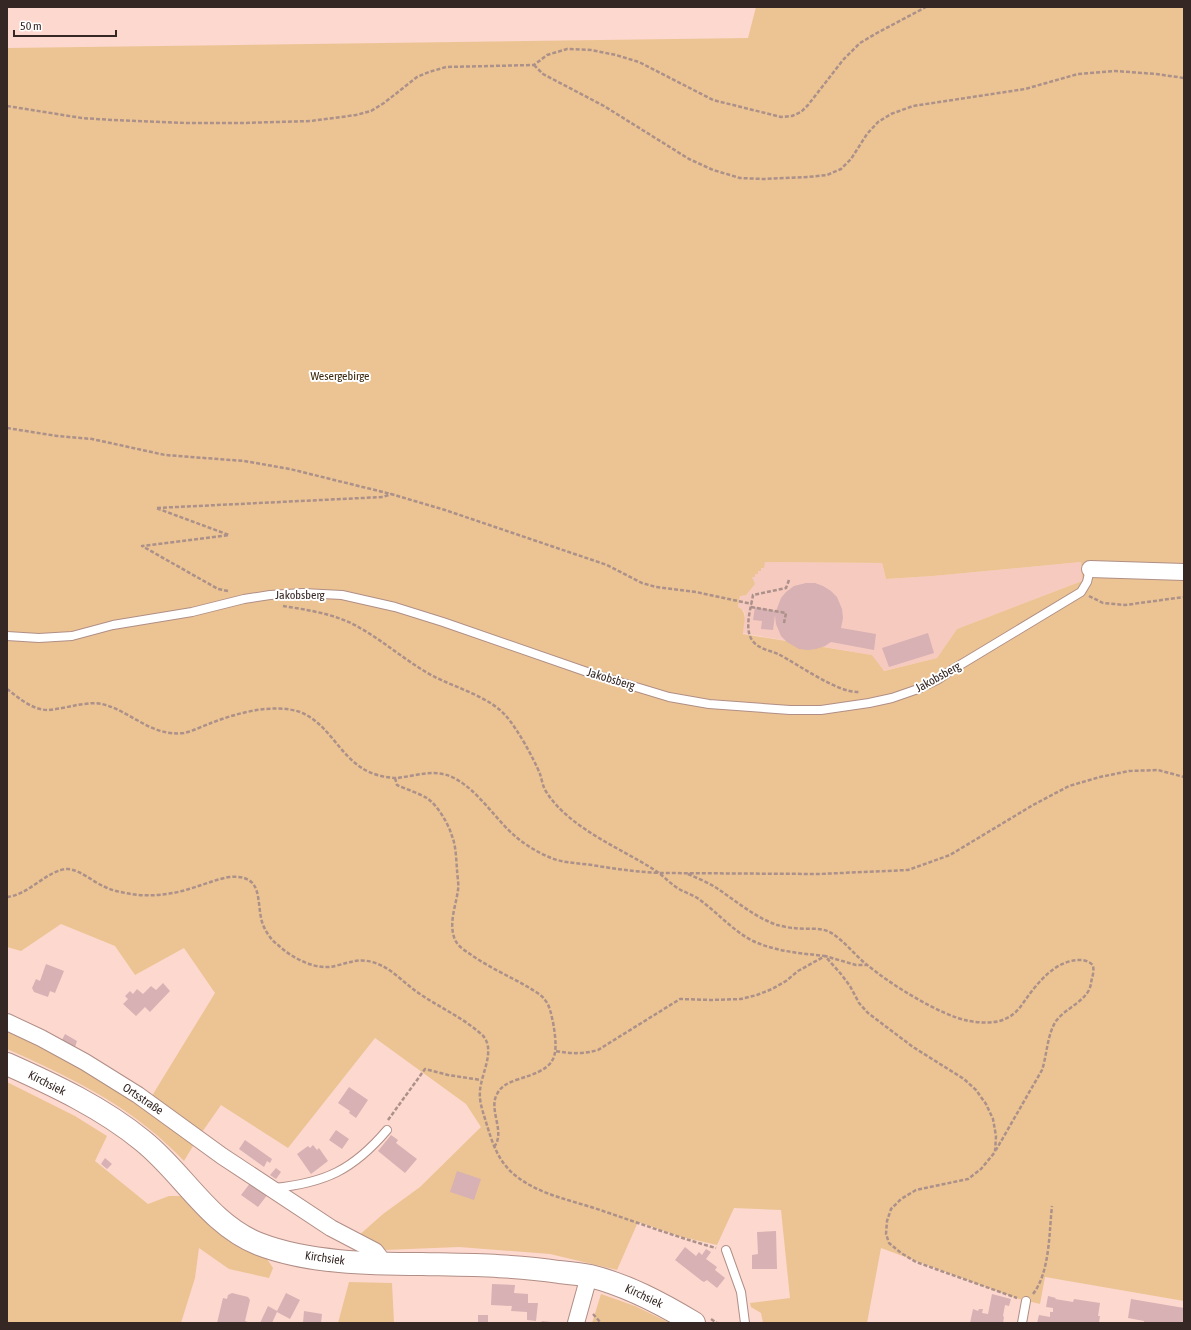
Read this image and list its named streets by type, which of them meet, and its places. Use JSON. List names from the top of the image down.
{
  "streets": {
    "main road": ["Kirchsiek"],
    "street": ["Ortsstraße"],
    "lane": ["Jakobsberg"]
  },
  "crossings": [
    ["Kirchsiek", "Ortsstraße"]
  ],
  "parks": ["Wesergebirge"],
  "scale_bar": "50 m"
}
